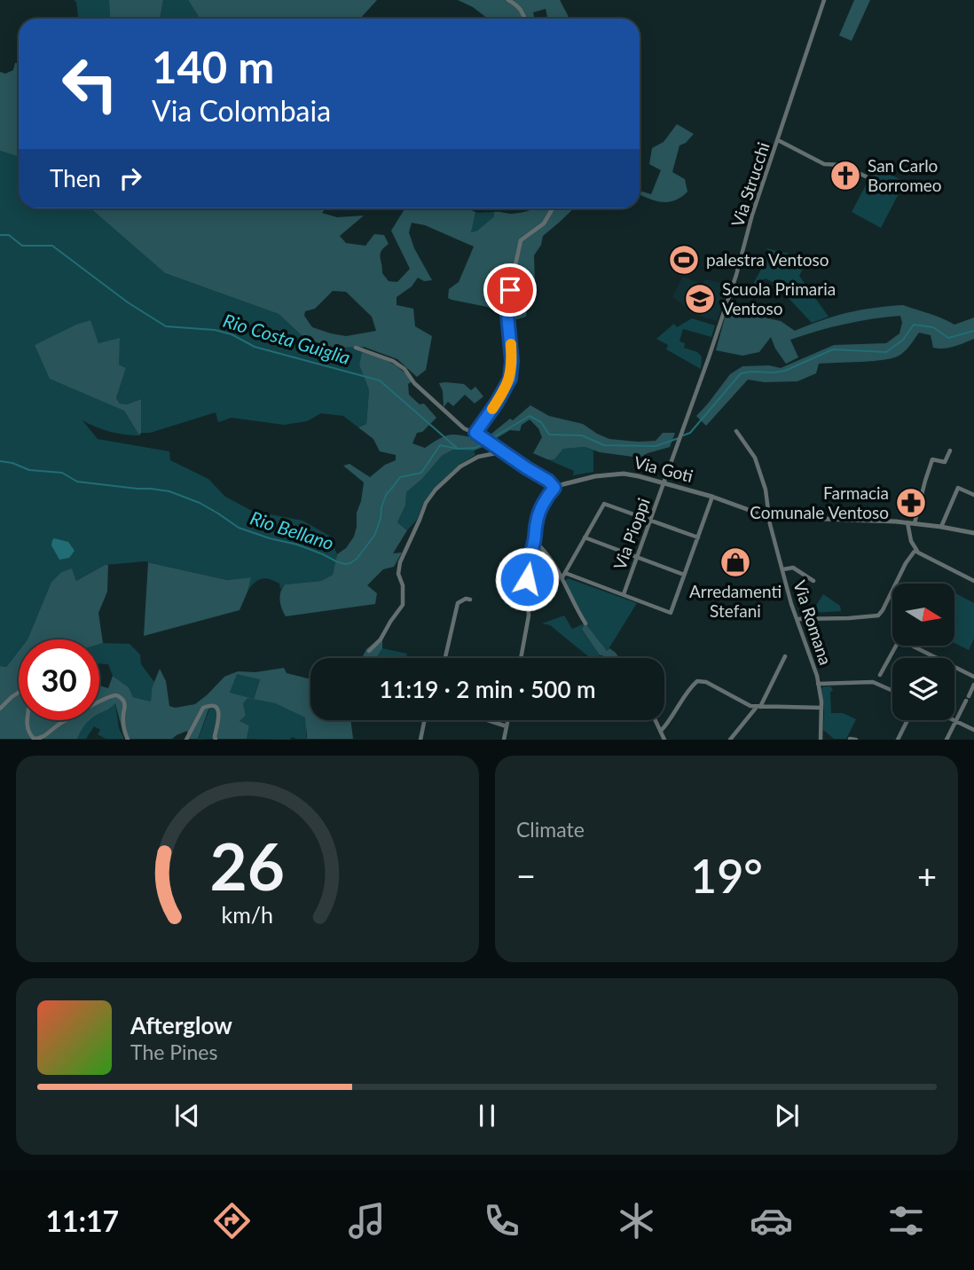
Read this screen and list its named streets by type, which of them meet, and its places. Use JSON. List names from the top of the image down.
{
  "streets": {
    "street": [
      "Via Strucchi",
      "Via Goti",
      "Via Pioppi",
      "Via Romana"
    ]
  },
  "crossings": [
    ["Via Strucchi", "Via Goti"],
    ["Via Strucchi", "Via Pioppi"],
    ["Via Goti", "Via Pioppi"],
    ["Via Goti", "Via Romana"]
  ],
  "water": ["Rio Costa Guiglia", "Rio Bellano"],
  "places": {
    "church": ["San Carlo Borromeo"],
    "sports": ["palestra Ventoso"],
    "school or university": ["Scuola Primaria Ventoso"],
    "pharmacy": ["Farmacia Comunale Ventoso"],
    "shop": ["Arredamenti Stefani"]
  },
  "north": "right",
  "page": {
    "turn": ["140 m", "Via Colombaia"],
    "then": "Then",
    "limit": "30",
    "trip": "11:19 · 2 min · 500 m",
    "tile": "Climate",
    "heat": ["−", "19°", "+"],
    "song": ["Afterglow", "The Pines"],
    "tabs": "11:17",
    "gauge": ["26", "km/h"]
  }
}
